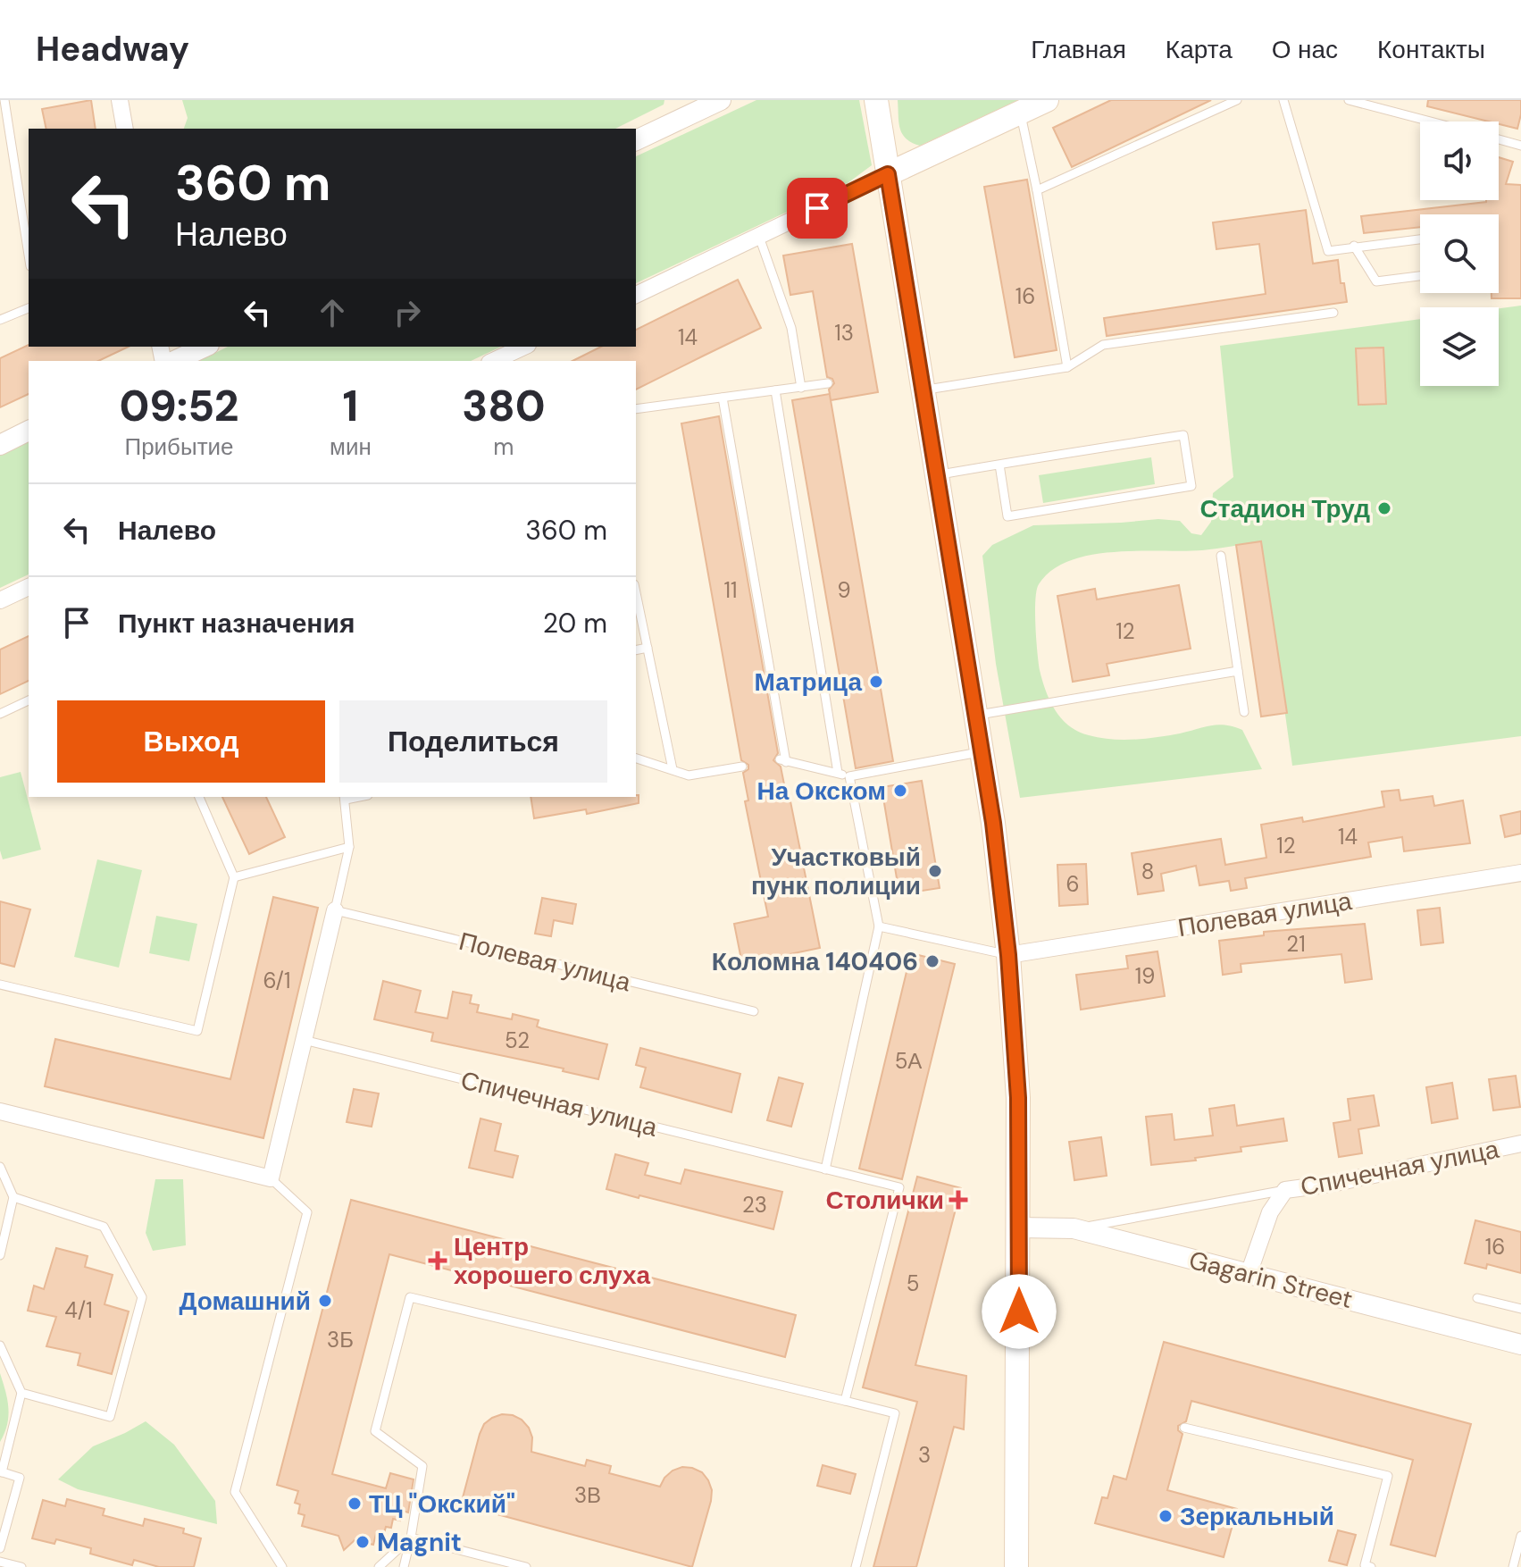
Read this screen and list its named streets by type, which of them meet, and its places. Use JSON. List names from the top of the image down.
{
  "streets": {
    "street": ["Полевая улица", "Спичечная улица", "Gagarin Street"]
  },
  "crossings": [
    ["Спичечная улица", "Gagarin Street"]
  ],
  "places": {
    "other": [
      "Стадион Труд",
      "Матрица",
      "На Окском",
      "Участковый пунк полиции",
      "Коломна 140406",
      "Домашний",
      "ТЦ \"Окский\"",
      "Зеркальный",
      "Magnit"
    ],
    "health": ["Столички", "Центр хорошего слуха"]
  },
  "house_numbers": [
    "16",
    "13",
    "14",
    "11",
    "9",
    "12",
    "14",
    "12",
    "8",
    "6",
    "21",
    "19",
    "6/1",
    "52",
    "5А",
    "23",
    "16",
    "5",
    "4/1",
    "3Б",
    "3",
    "3В"
  ],
  "page": {
    "header": "Headway",
    "nav": [
      "Главная",
      "Карта",
      "О нас",
      "Контакты"
    ],
    "turn": ["360 m", "Налево"],
    "eta": [
      "09:52",
      "Прибытие",
      "1",
      "мин",
      "380",
      "m"
    ],
    "list": [
      {
        "name": "Налево",
        "value": "360 m"
      },
      {
        "name": "Пункт назначения",
        "value": "20 m"
      }
    ],
    "buttons": ["Выход", "Поделиться"]
  }
}
